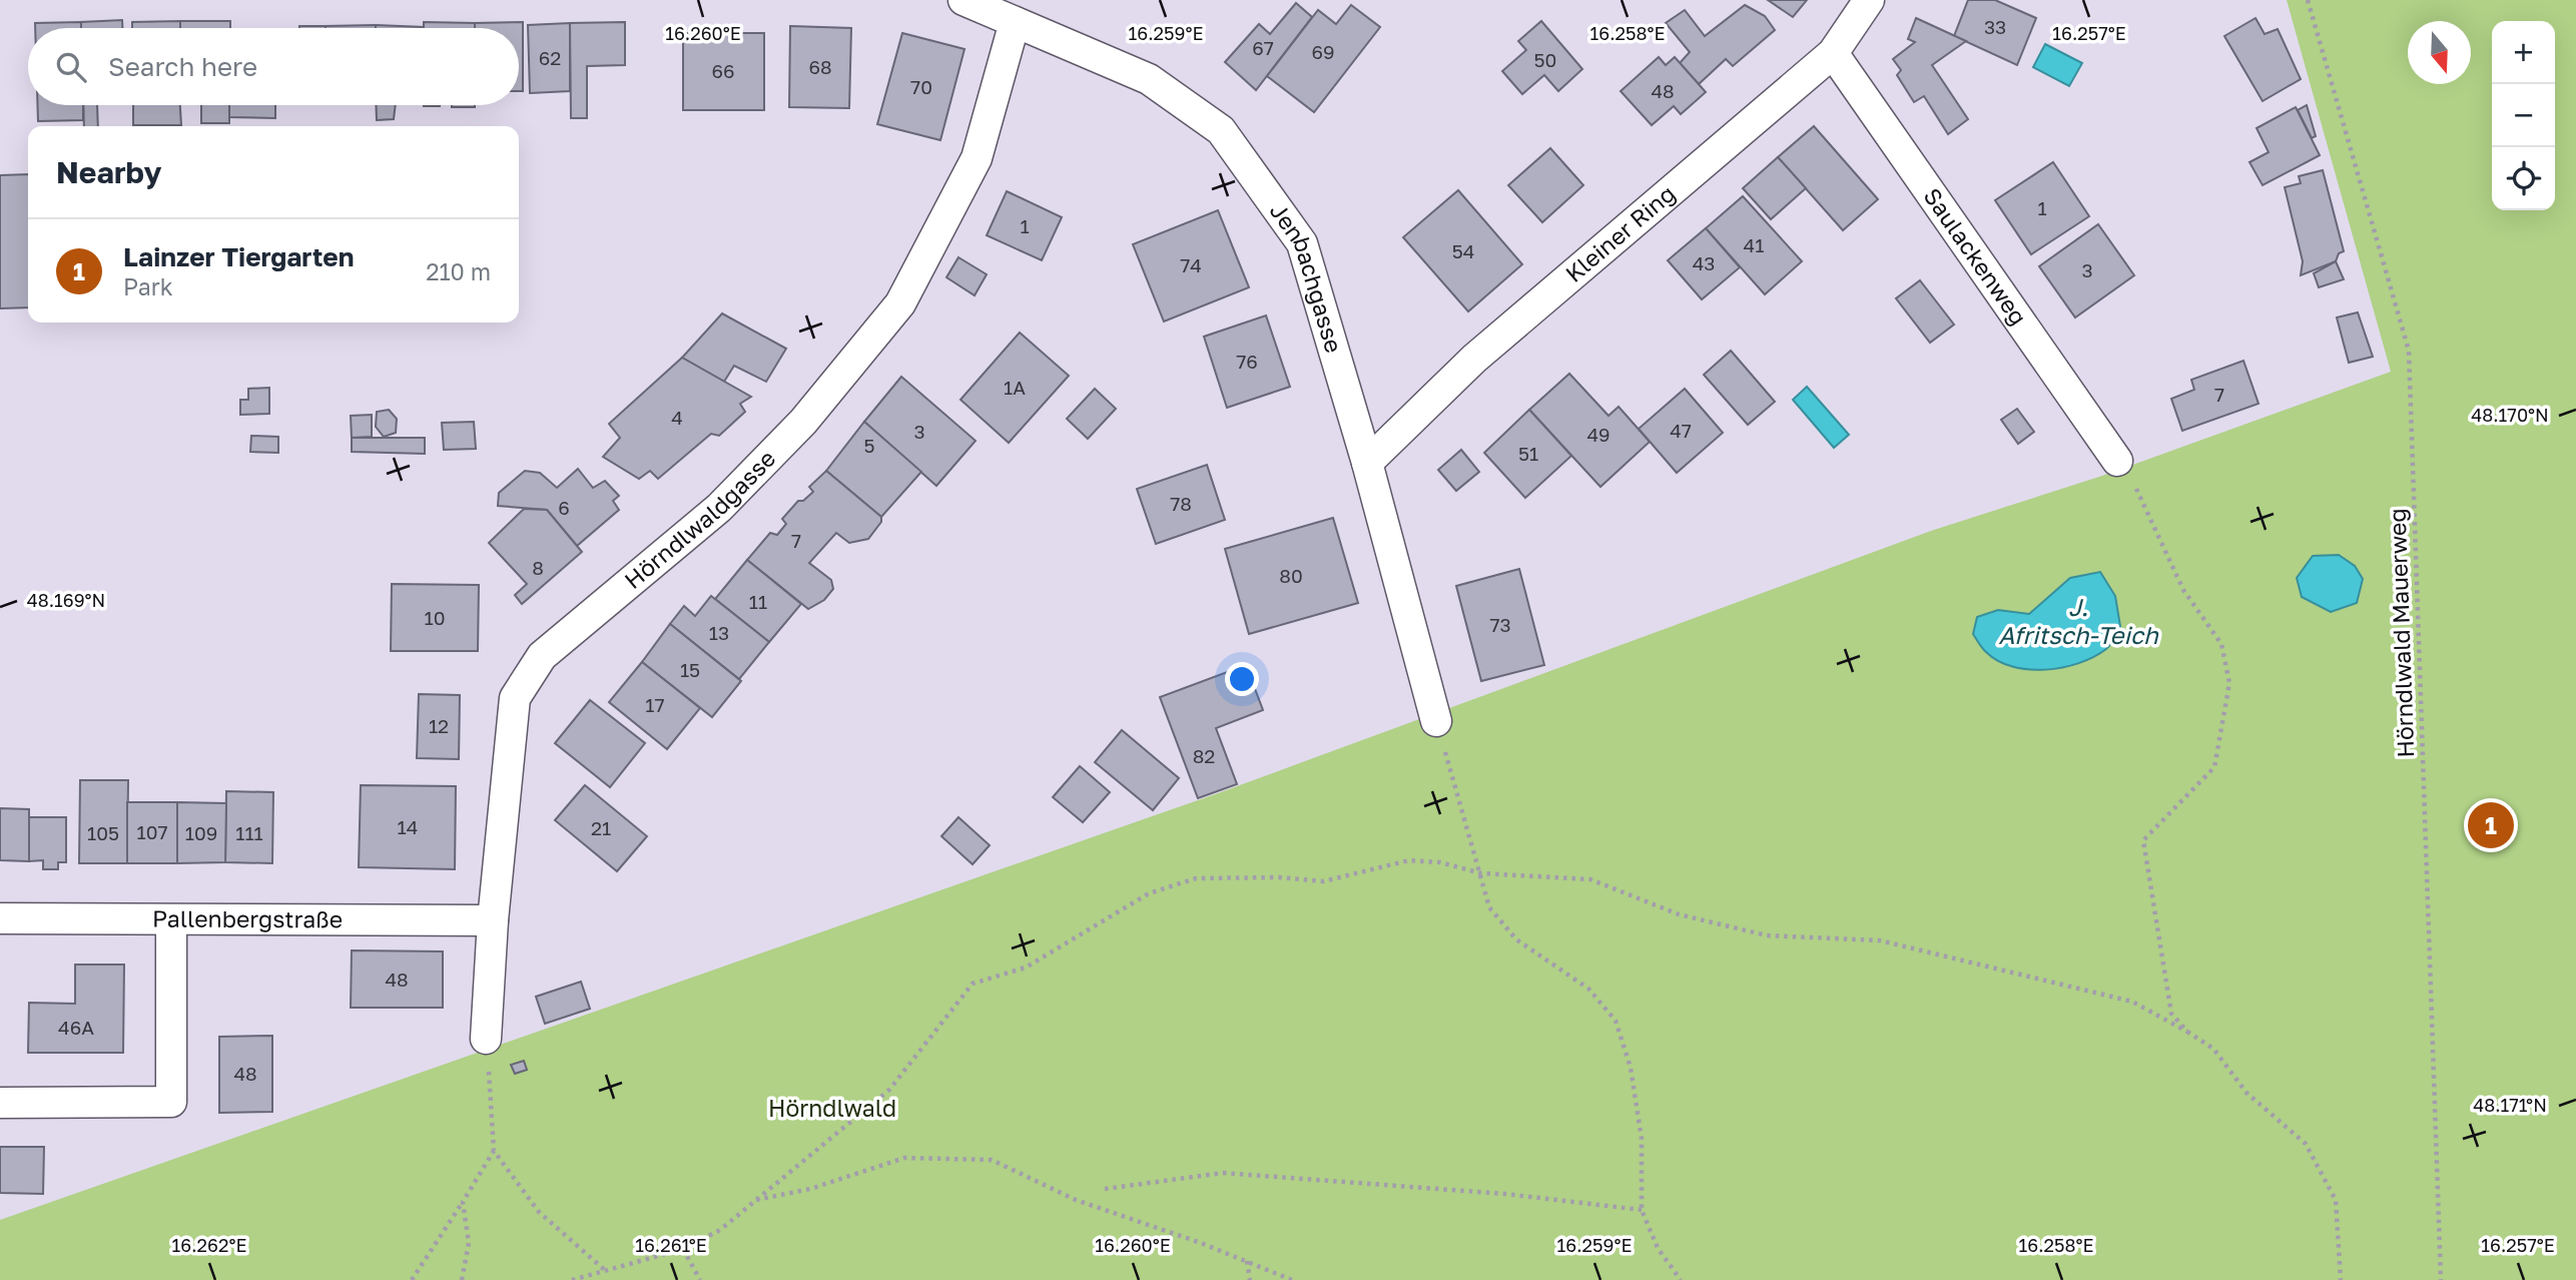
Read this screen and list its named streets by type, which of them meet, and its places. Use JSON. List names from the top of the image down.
{
  "streets": {
    "street": [
      "Kleiner Ring",
      "Saulackenweg",
      "Jenbachgasse",
      "Hörndlwaldgasse",
      "Pallenbergstraße"
    ],
    "path": ["Hörndlwald Mauerweg"]
  },
  "crossings": [
    ["Kleiner Ring", "Saulackenweg"],
    ["Kleiner Ring", "Jenbachgasse"],
    ["Jenbachgasse", "Hörndlwaldgasse"],
    ["Hörndlwaldgasse", "Pallenbergstraße"]
  ],
  "water": ["J. Afritsch-Teich"],
  "parks": ["Hörndlwald"],
  "house_numbers": [
    "33",
    "67",
    "69",
    "62",
    "50",
    "68",
    "66",
    "70",
    "48",
    "1",
    "1",
    "41",
    "54",
    "43",
    "74",
    "3",
    "76",
    "1A",
    "7",
    "4",
    "47",
    "3",
    "49",
    "5",
    "51",
    "78",
    "6",
    "7",
    "8",
    "80",
    "11",
    "10",
    "73",
    "13",
    "15",
    "17",
    "12",
    "82",
    "14",
    "21",
    "107",
    "105",
    "109",
    "111",
    "48",
    "46A",
    "48"
  ],
  "north": "bottom",
  "page": {
    "map_buttons": ["+", "−"],
    "search": "Search here",
    "heading": "Nearby",
    "list": [
      {
        "mark": "1",
        "name": "Lainzer Tiergarten",
        "note": "Park",
        "value": "210 m"
      }
    ],
    "pins": "1"
  },
  "coordinates": [
    "16.260°E",
    "16.259°E",
    "16.258°E",
    "16.257°E",
    "48.170°N",
    "48.169°N",
    "48.171°N",
    "16.262°E",
    "16.261°E"
  ]
}
